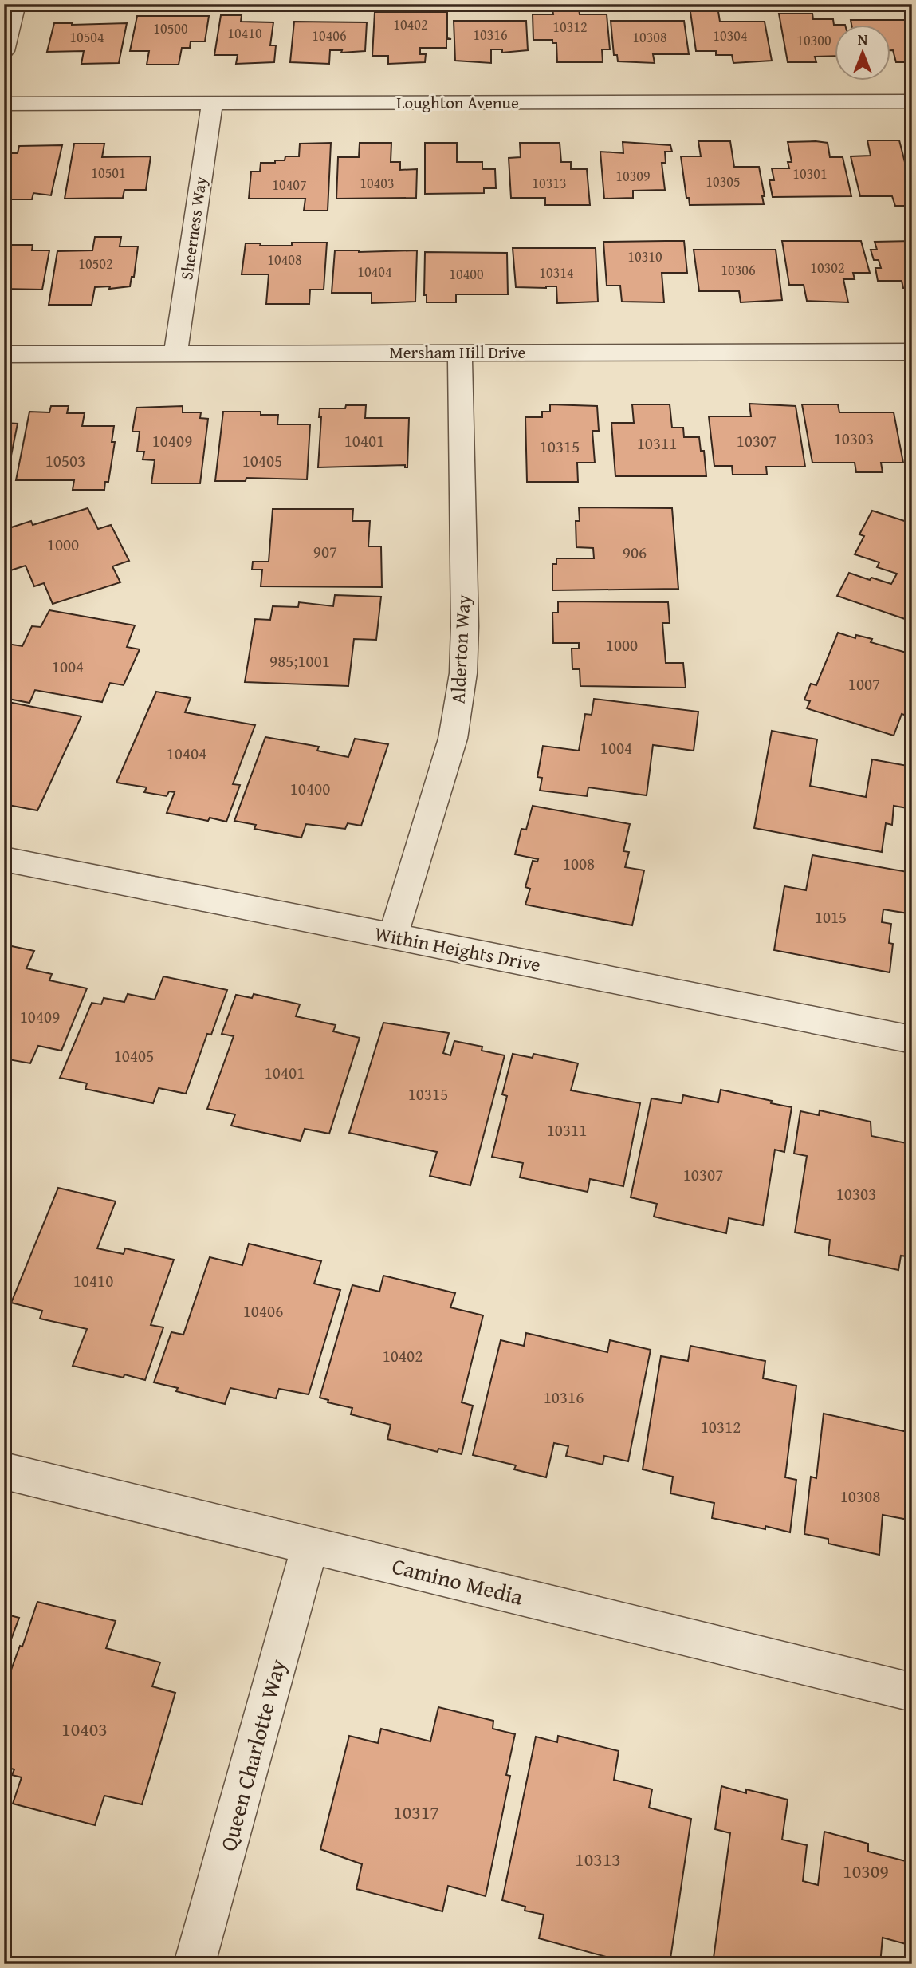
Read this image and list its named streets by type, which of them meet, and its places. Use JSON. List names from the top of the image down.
{
  "streets": {
    "street": [
      "Loughton Avenue",
      "Sheerness Way",
      "Mersham Hill Drive",
      "Alderton Way",
      "Within Heights Drive",
      "Camino Media",
      "Queen Charlotte Way"
    ]
  },
  "crossings": [
    ["Loughton Avenue", "Sheerness Way"],
    ["Sheerness Way", "Mersham Hill Drive"],
    ["Mersham Hill Drive", "Alderton Way"],
    ["Alderton Way", "Within Heights Drive"],
    ["Camino Media", "Queen Charlotte Way"]
  ],
  "house_numbers": [
    "10402",
    "10312",
    "10500",
    "10410",
    "10316",
    "10406",
    "10304",
    "10504",
    "10308",
    "10300",
    "10501",
    "10301",
    "10309",
    "10305",
    "10403",
    "10313",
    "10407",
    "10310",
    "10408",
    "10502",
    "10302",
    "10306",
    "10404",
    "10314",
    "10400",
    "10303",
    "10409",
    "10401",
    "10307",
    "10311",
    "10315",
    "10503",
    "10405",
    "1000",
    "907",
    "906",
    "1000",
    "985;1001",
    "1004",
    "1007",
    "1004",
    "10404",
    "10400",
    "1008",
    "1015",
    "10409",
    "10405",
    "10401",
    "10315",
    "10311",
    "10307",
    "10303",
    "10410",
    "10406",
    "10402",
    "10316",
    "10312",
    "10308",
    "10403",
    "10317",
    "10313",
    "10309"
  ],
  "north": "top"
}
